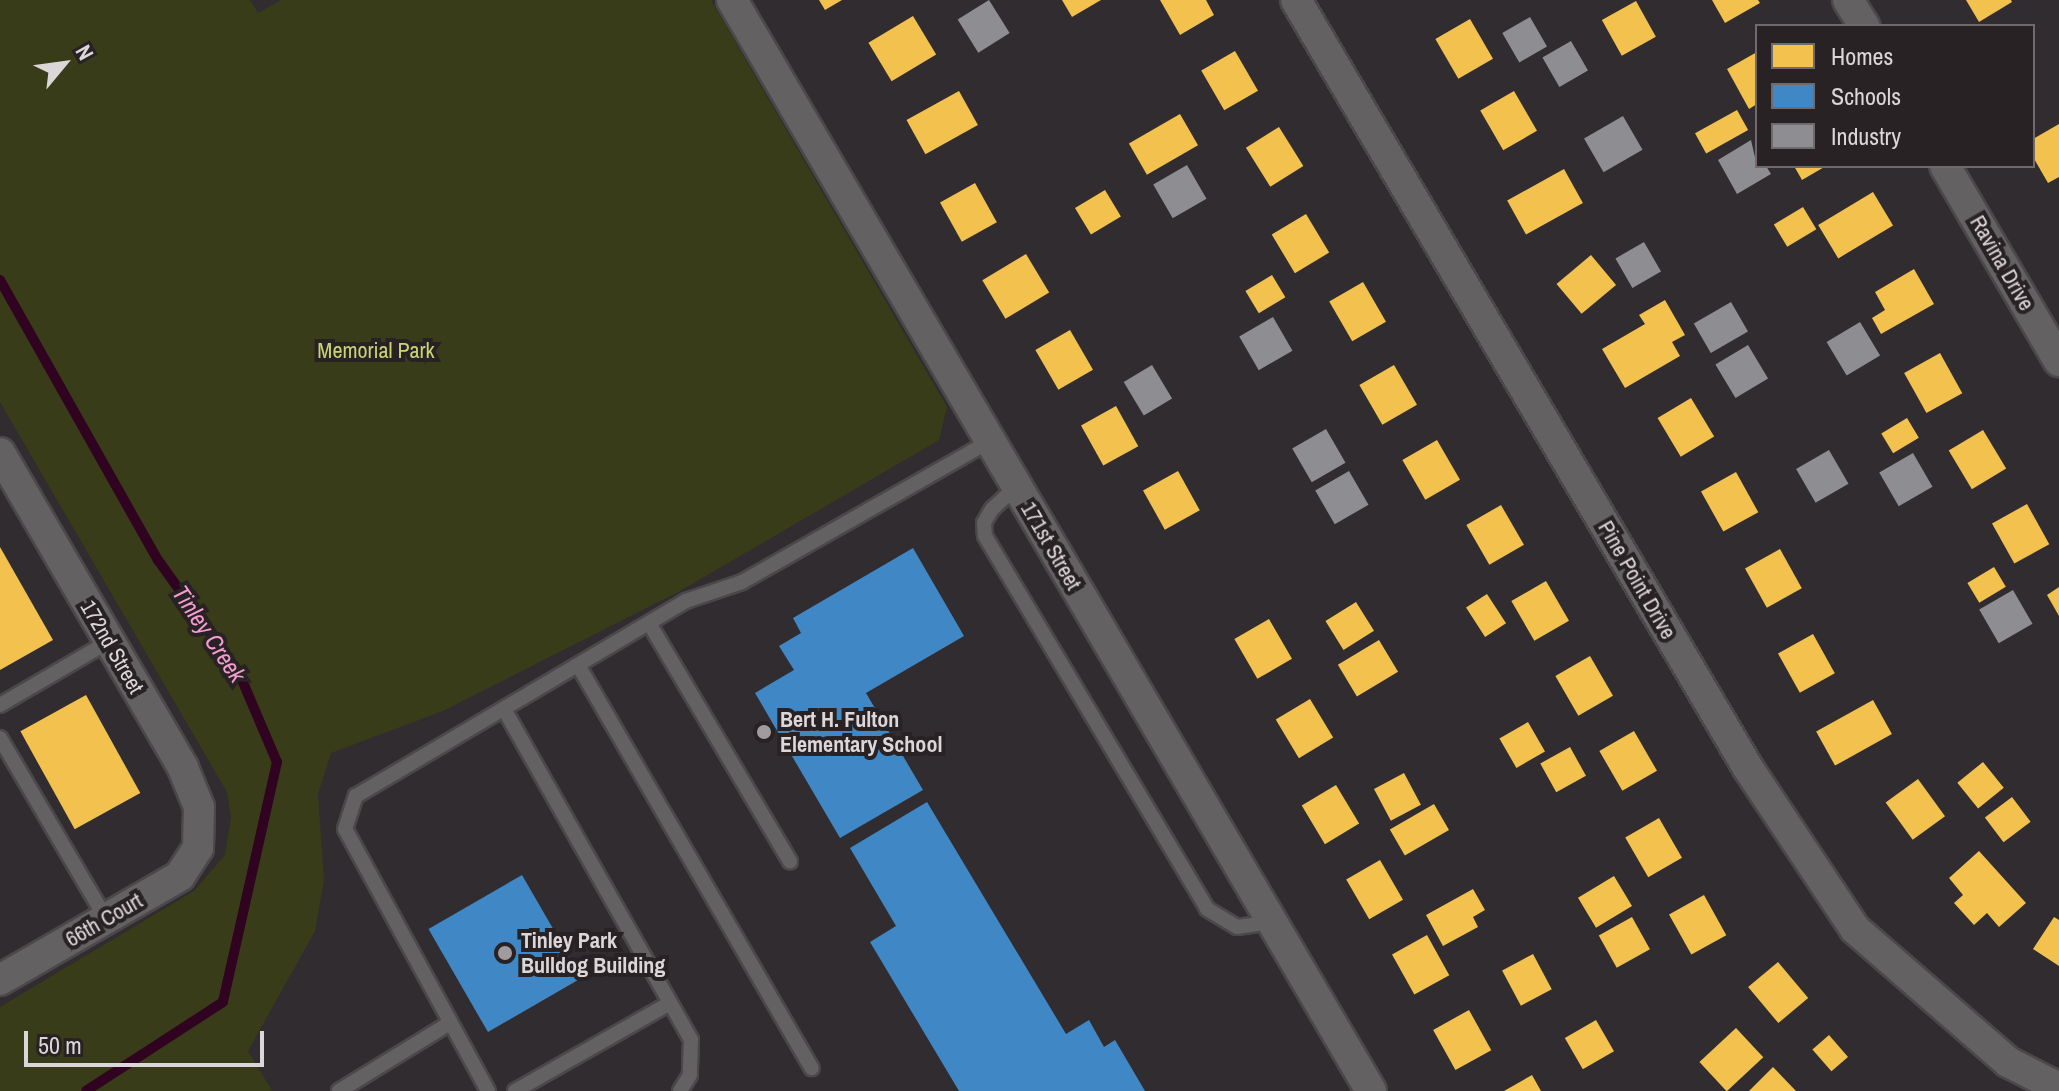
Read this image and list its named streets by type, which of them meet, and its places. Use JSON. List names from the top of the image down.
{
  "streets": {
    "street": [
      "Ravina Drive",
      "171st Street",
      "Pine Point Drive",
      "172nd Street",
      "66th Court"
    ]
  },
  "crossings": [
    ["172nd Street", "66th Court"]
  ],
  "water": ["Tinley Creek"],
  "parks": ["Memorial Park"],
  "places": ["Bert H. Fulton Elementary School", "Tinley Park Bulldog Building"],
  "legend": ["Homes", "Schools", "Industry"],
  "scale_bar": "50 m",
  "north": "top right"
}
